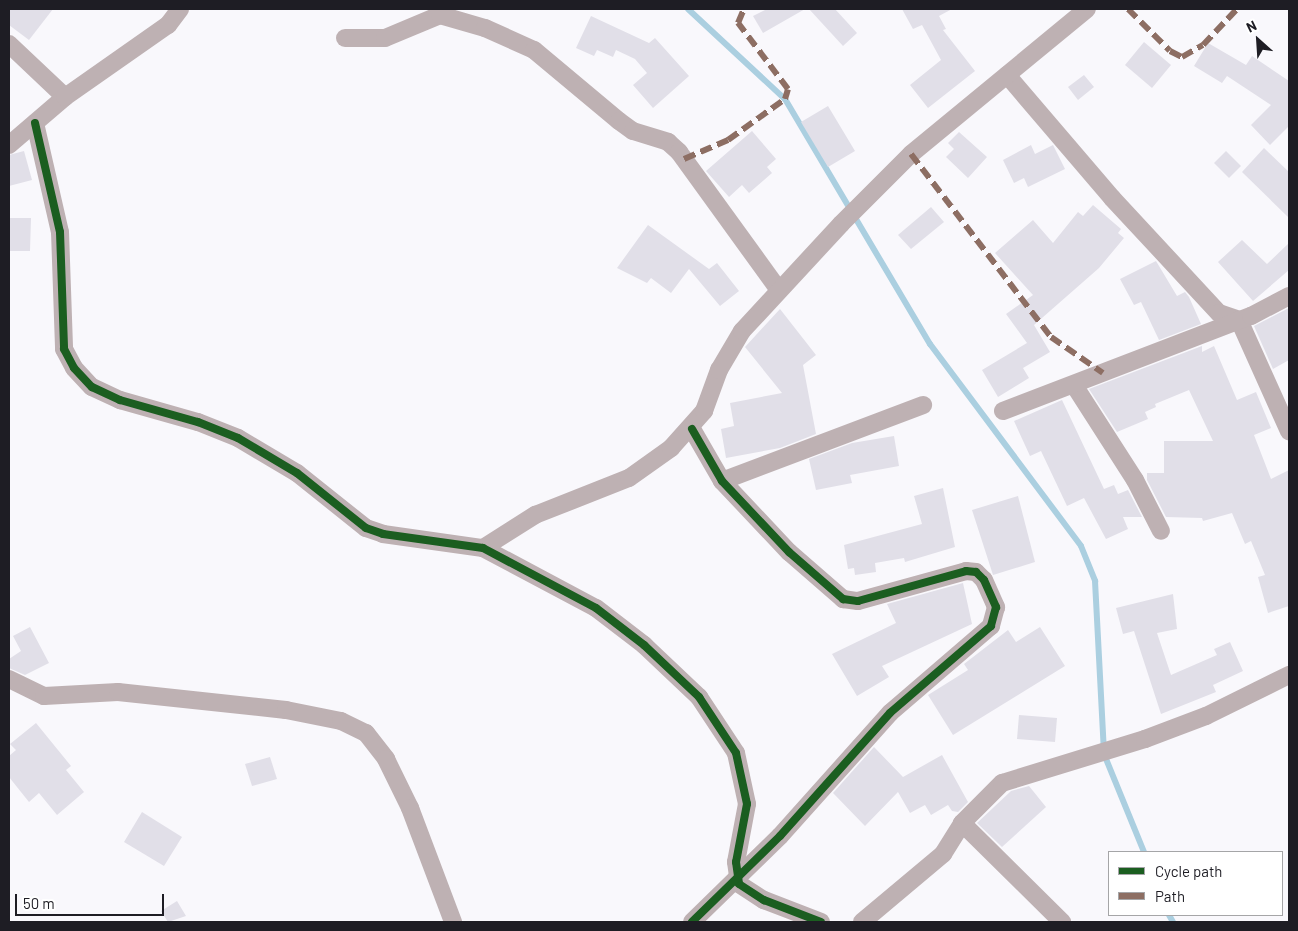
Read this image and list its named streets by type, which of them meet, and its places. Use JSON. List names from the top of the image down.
{
  "legend": ["Cycle path", "Path"],
  "scale_bar": "50 m",
  "north": "top left"
}
